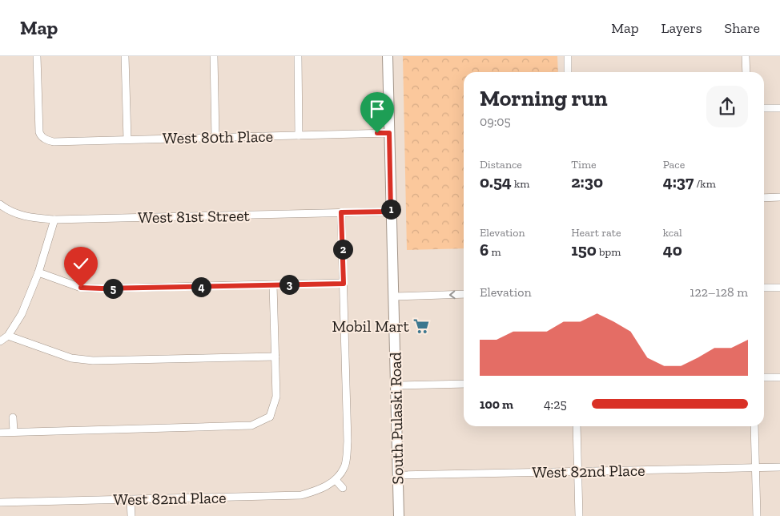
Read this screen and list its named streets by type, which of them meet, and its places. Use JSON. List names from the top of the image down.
{
  "streets": {
    "main road": ["South Pulaski Road"],
    "street": ["West 80th Place", "West 81st Street", "West 82nd Place"]
  },
  "crossings": [
    ["West 80th Place", "South Pulaski Road"],
    ["West 81st Street", "South Pulaski Road"],
    ["South Pulaski Road", "West 82nd Place"]
  ],
  "places": {
    "supermarket": ["Mobil Mart"]
  },
  "page": {
    "header": "Map",
    "nav": ["Map", "Layers", "Share"],
    "heading": ["Morning run", "09:05"],
    "stats": [
      ["Distance", "0.54 km"],
      ["Time", "2:30"],
      ["Pace", "4:37 /km"],
      ["Elevation", "6 m"],
      ["Heart rate", "150 bpm"],
      ["kcal", "40"]
    ],
    "pins": [
      "1",
      "2",
      "3",
      "4",
      "5"
    ],
    "chart": ["Elevation", "122–128 m"],
    "list": [
      {
        "name": "100 m",
        "note": "4:25"
      }
    ]
  }
}
